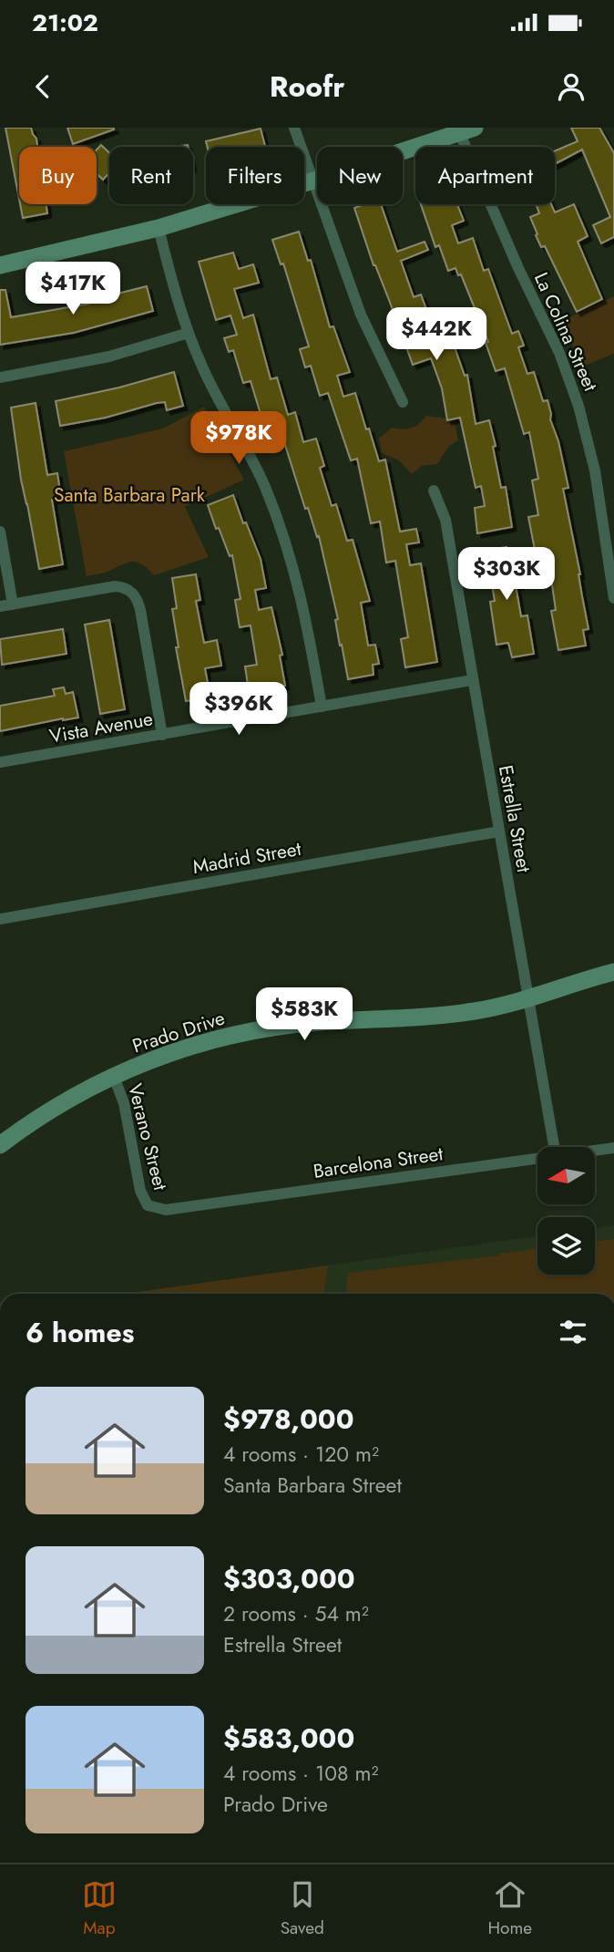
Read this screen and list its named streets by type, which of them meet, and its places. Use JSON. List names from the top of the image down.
{
  "streets": {
    "street": [
      "La Colina Street",
      "Vista Avenue",
      "Estrella Street",
      "Madrid Street",
      "Prado Drive",
      "Verano Street",
      "Barcelona Street"
    ]
  },
  "crossings": [
    ["Vista Avenue", "Estrella Street"],
    ["Estrella Street", "Madrid Street"],
    ["Estrella Street", "Prado Drive"],
    ["Prado Drive", "Verano Street"],
    ["Verano Street", "Barcelona Street"]
  ],
  "parks": ["Santa Barbara Park"],
  "north": "left",
  "page": {
    "status": "21:02",
    "header": "Roofr",
    "chip": [
      "Buy",
      "Rent",
      "Filters",
      "New",
      "Apartment"
    ],
    "price": [
      "$417K",
      "$442K",
      "$978K",
      "$303K",
      "$396K",
      "$583K"
    ],
    "heading": "6 homes",
    "list": [
      {
        "name": "$978,000",
        "note": "4 rooms · 120 m² · Santa Barbara Street"
      },
      {
        "name": "$303,000",
        "note": "2 rooms · 54 m² · Estrella Street"
      },
      {
        "name": "$583,000",
        "note": "4 rooms · 108 m² · Prado Drive"
      }
    ],
    "tabs": ["Map", "Saved", "Home"]
  }
}
